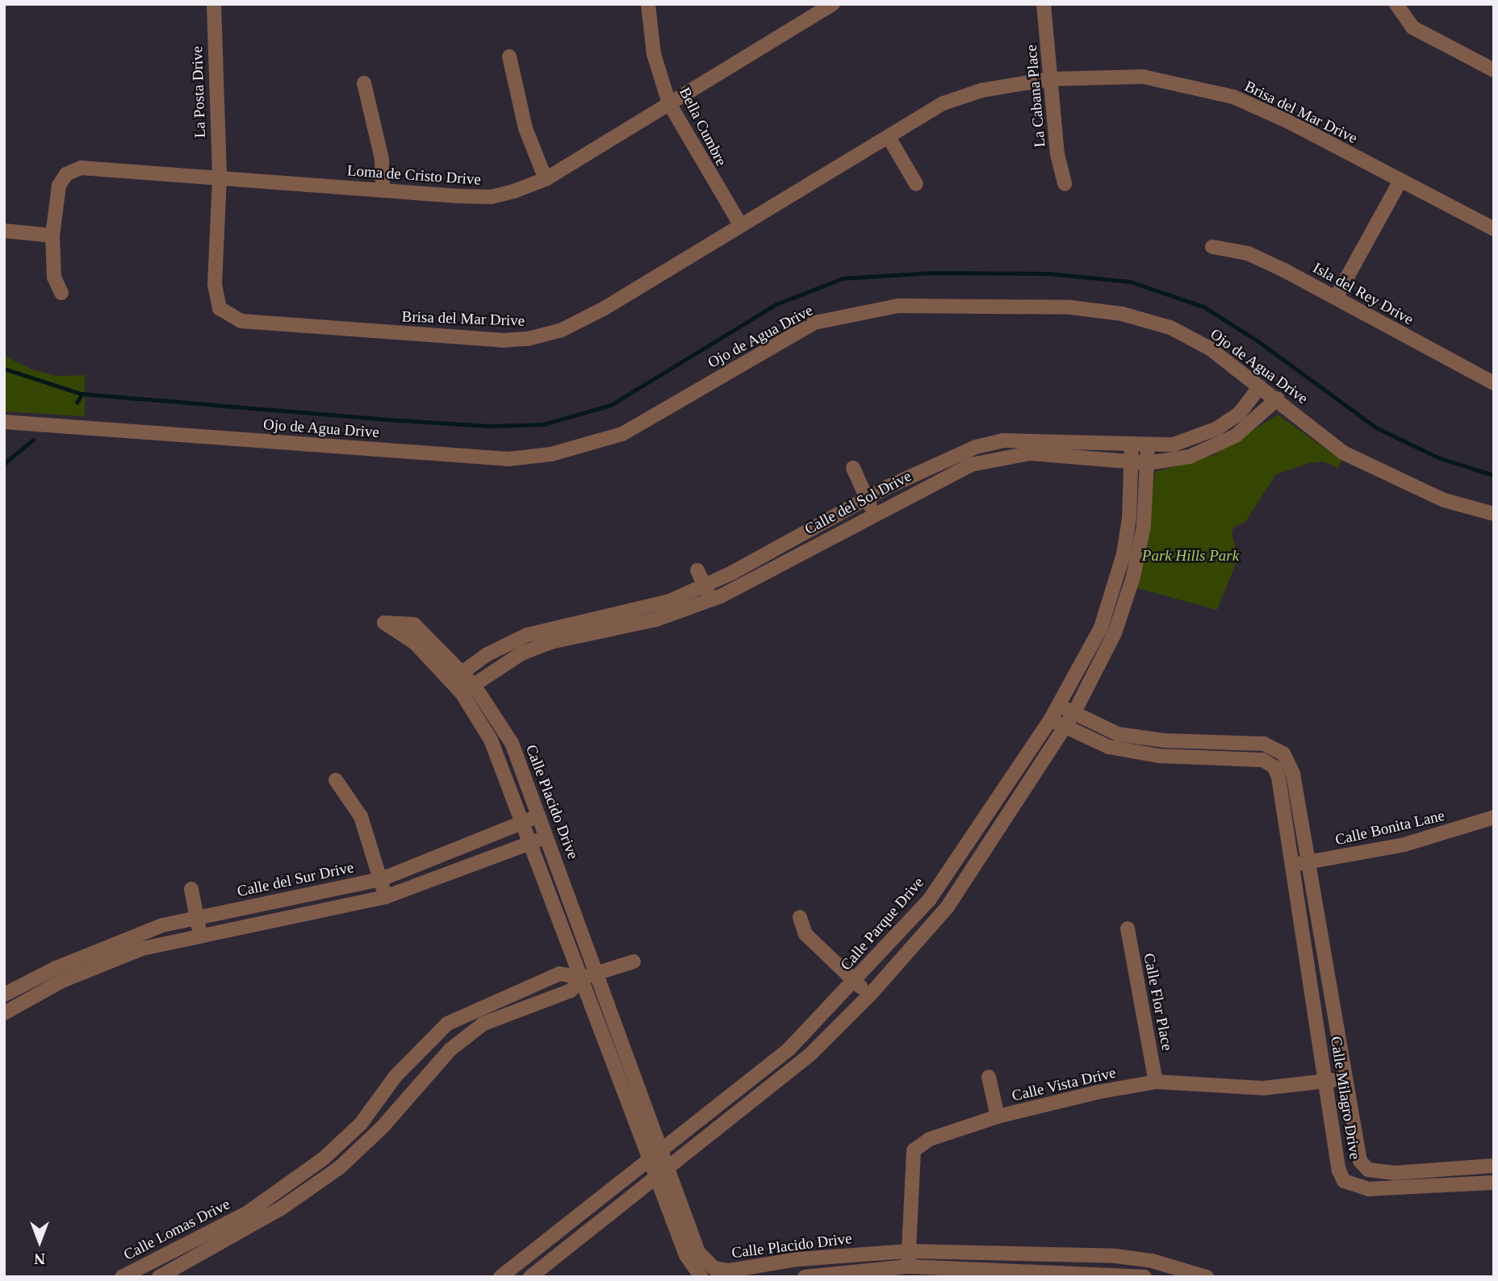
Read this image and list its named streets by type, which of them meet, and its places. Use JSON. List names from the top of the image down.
{
  "streets": {
    "street": [
      "La Posta Drive",
      "La Cabana Place",
      "Brisa del Mar Drive",
      "Bella Cumbre",
      "Loma de Cristo Drive",
      "Isla del Rey Drive",
      "Ojo de Agua Drive",
      "Calle del Sol Drive",
      "Calle Placido Drive",
      "Calle Bonita Lane",
      "Calle del Sur Drive",
      "Calle Parque Drive",
      "Calle Flor Place",
      "Calle Vista Drive",
      "Calle Milagro Drive",
      "Calle Lomas Drive"
    ]
  },
  "crossings": [
    ["La Posta Drive", "Brisa del Mar Drive"],
    ["La Posta Drive", "Loma de Cristo Drive"],
    ["La Cabana Place", "Brisa del Mar Drive"],
    ["Brisa del Mar Drive", "Bella Cumbre"],
    ["Brisa del Mar Drive", "Loma de Cristo Drive"],
    ["Bella Cumbre", "Loma de Cristo Drive"],
    ["Ojo de Agua Drive", "Calle del Sol Drive"],
    ["Calle del Sol Drive", "Calle Placido Drive"],
    ["Calle del Sol Drive", "Calle Parque Drive"],
    ["Calle Placido Drive", "Calle del Sur Drive"],
    ["Calle Placido Drive", "Calle Parque Drive"],
    ["Calle Placido Drive", "Calle Vista Drive"],
    ["Calle Placido Drive", "Calle Lomas Drive"],
    ["Calle Bonita Lane", "Calle Milagro Drive"],
    ["Calle Flor Place", "Calle Vista Drive"],
    ["Calle Vista Drive", "Calle Milagro Drive"]
  ],
  "parks": ["Park Hills Park"],
  "north": "bottom"
}
